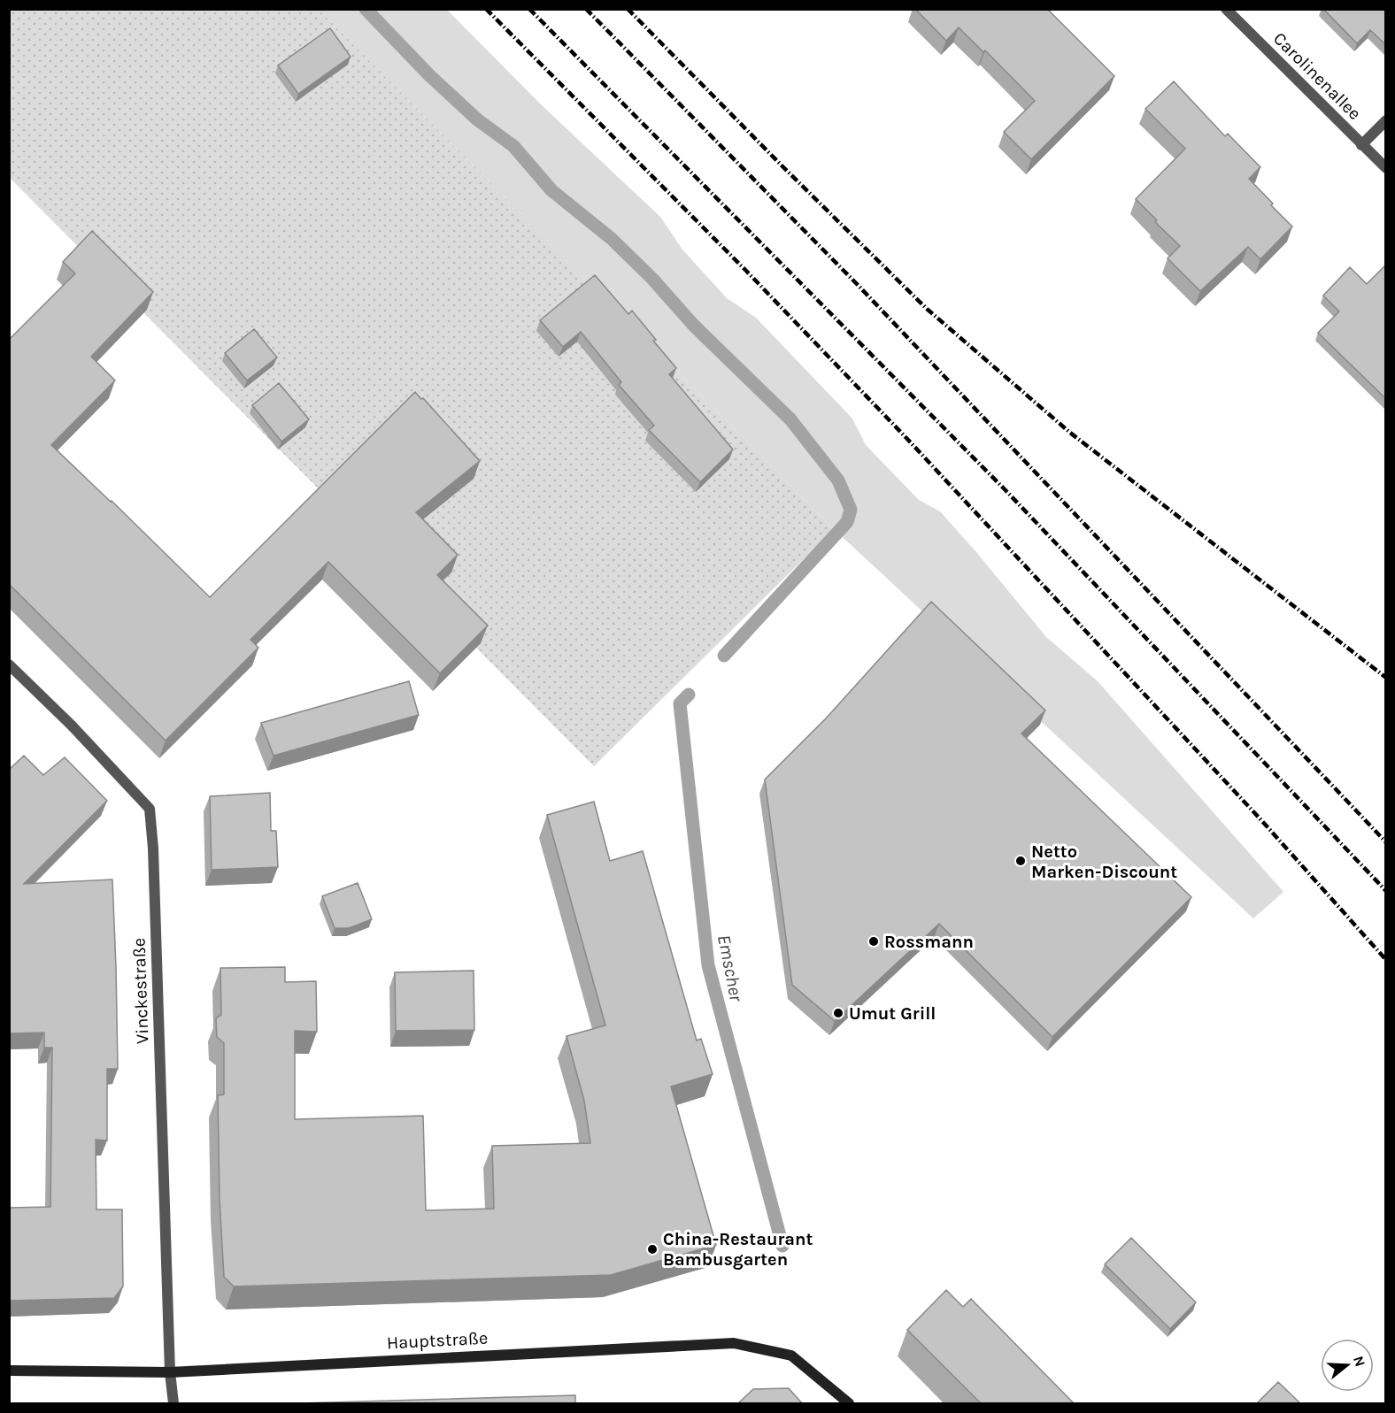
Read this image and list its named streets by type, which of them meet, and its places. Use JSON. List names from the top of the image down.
{
  "streets": {
    "main road": ["Hauptstraße"],
    "street": ["Carolinenallee", "Vinckestraße"]
  },
  "crossings": [
    ["Vinckestraße", "Hauptstraße"]
  ],
  "water": ["Emscher"],
  "places": [
    "Netto Marken-Discount",
    "Rossmann",
    "Umut Grill",
    "China-Restaurant Bambusgarten"
  ],
  "north": "right"
}
